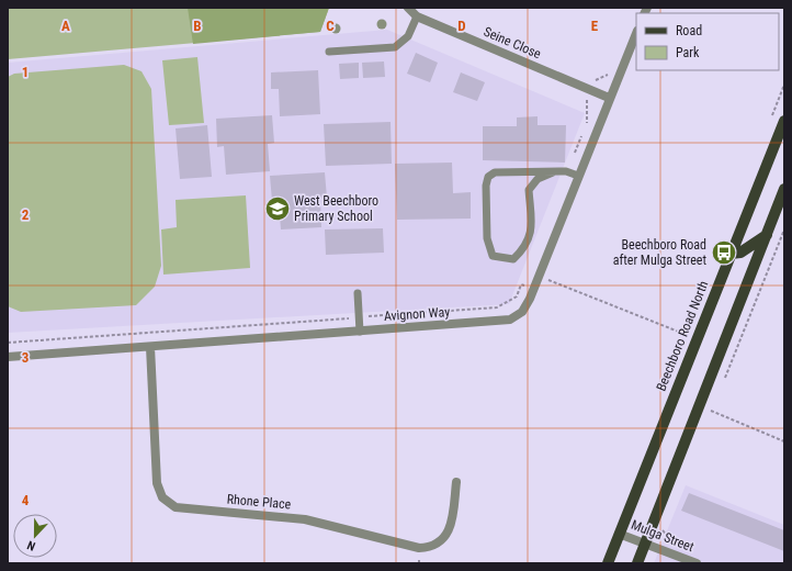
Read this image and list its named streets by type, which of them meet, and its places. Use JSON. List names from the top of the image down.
{
  "streets": {
    "main road": ["Beechboro Road North"],
    "street": [
      "Seine Close",
      "Avignon Way",
      "Rhone Place",
      "Mulga Street"
    ]
  },
  "crossings": [
    ["Seine Close", "Avignon Way"],
    ["Avignon Way", "Rhone Place"],
    ["Beechboro Road North", "Mulga Street"]
  ],
  "places": {
    "school or university": ["West Beechboro Primary School"],
    "bus stop": ["Beechboro Road after Mulga Street"]
  },
  "legend": ["Road", "Park"],
  "north": "bottom",
  "grid": {
    "columns": [
      "A",
      "B",
      "C",
      "D",
      "E"
    ],
    "rows": [
      "1",
      "2",
      "3",
      "4"
    ]
  }
}
